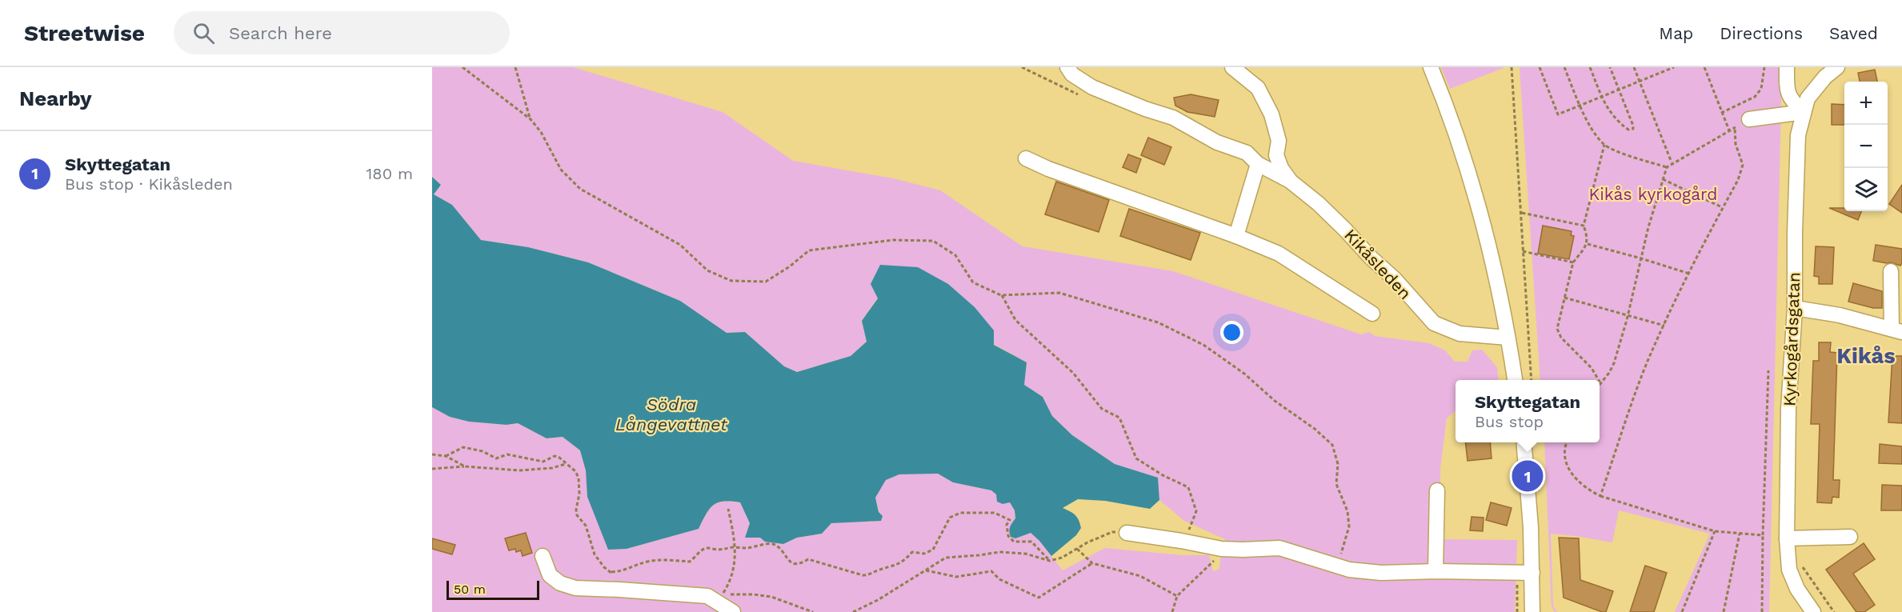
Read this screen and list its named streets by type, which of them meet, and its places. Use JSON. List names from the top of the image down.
{
  "streets": {
    "street": ["Kikåsleden", "Kyrkogårdsgatan"]
  },
  "districts": ["Kikås"],
  "water": ["Södra Långevattnet"],
  "parks": ["Kikås kyrkogård"],
  "scale_bar": "50 m",
  "page": {
    "header": "Streetwise",
    "search": "Search here",
    "nav": ["Map", "Directions", "Saved"],
    "heading": "Nearby",
    "map_buttons": ["+", "−"],
    "list": [
      {
        "mark": "1",
        "name": "Skyttegatan",
        "note": "Bus stop · Kikåsleden",
        "value": "180 m"
      }
    ],
    "popup": ["Skyttegatan", "Bus stop"],
    "pins": "1",
    "scale": "50 m"
  }
}
